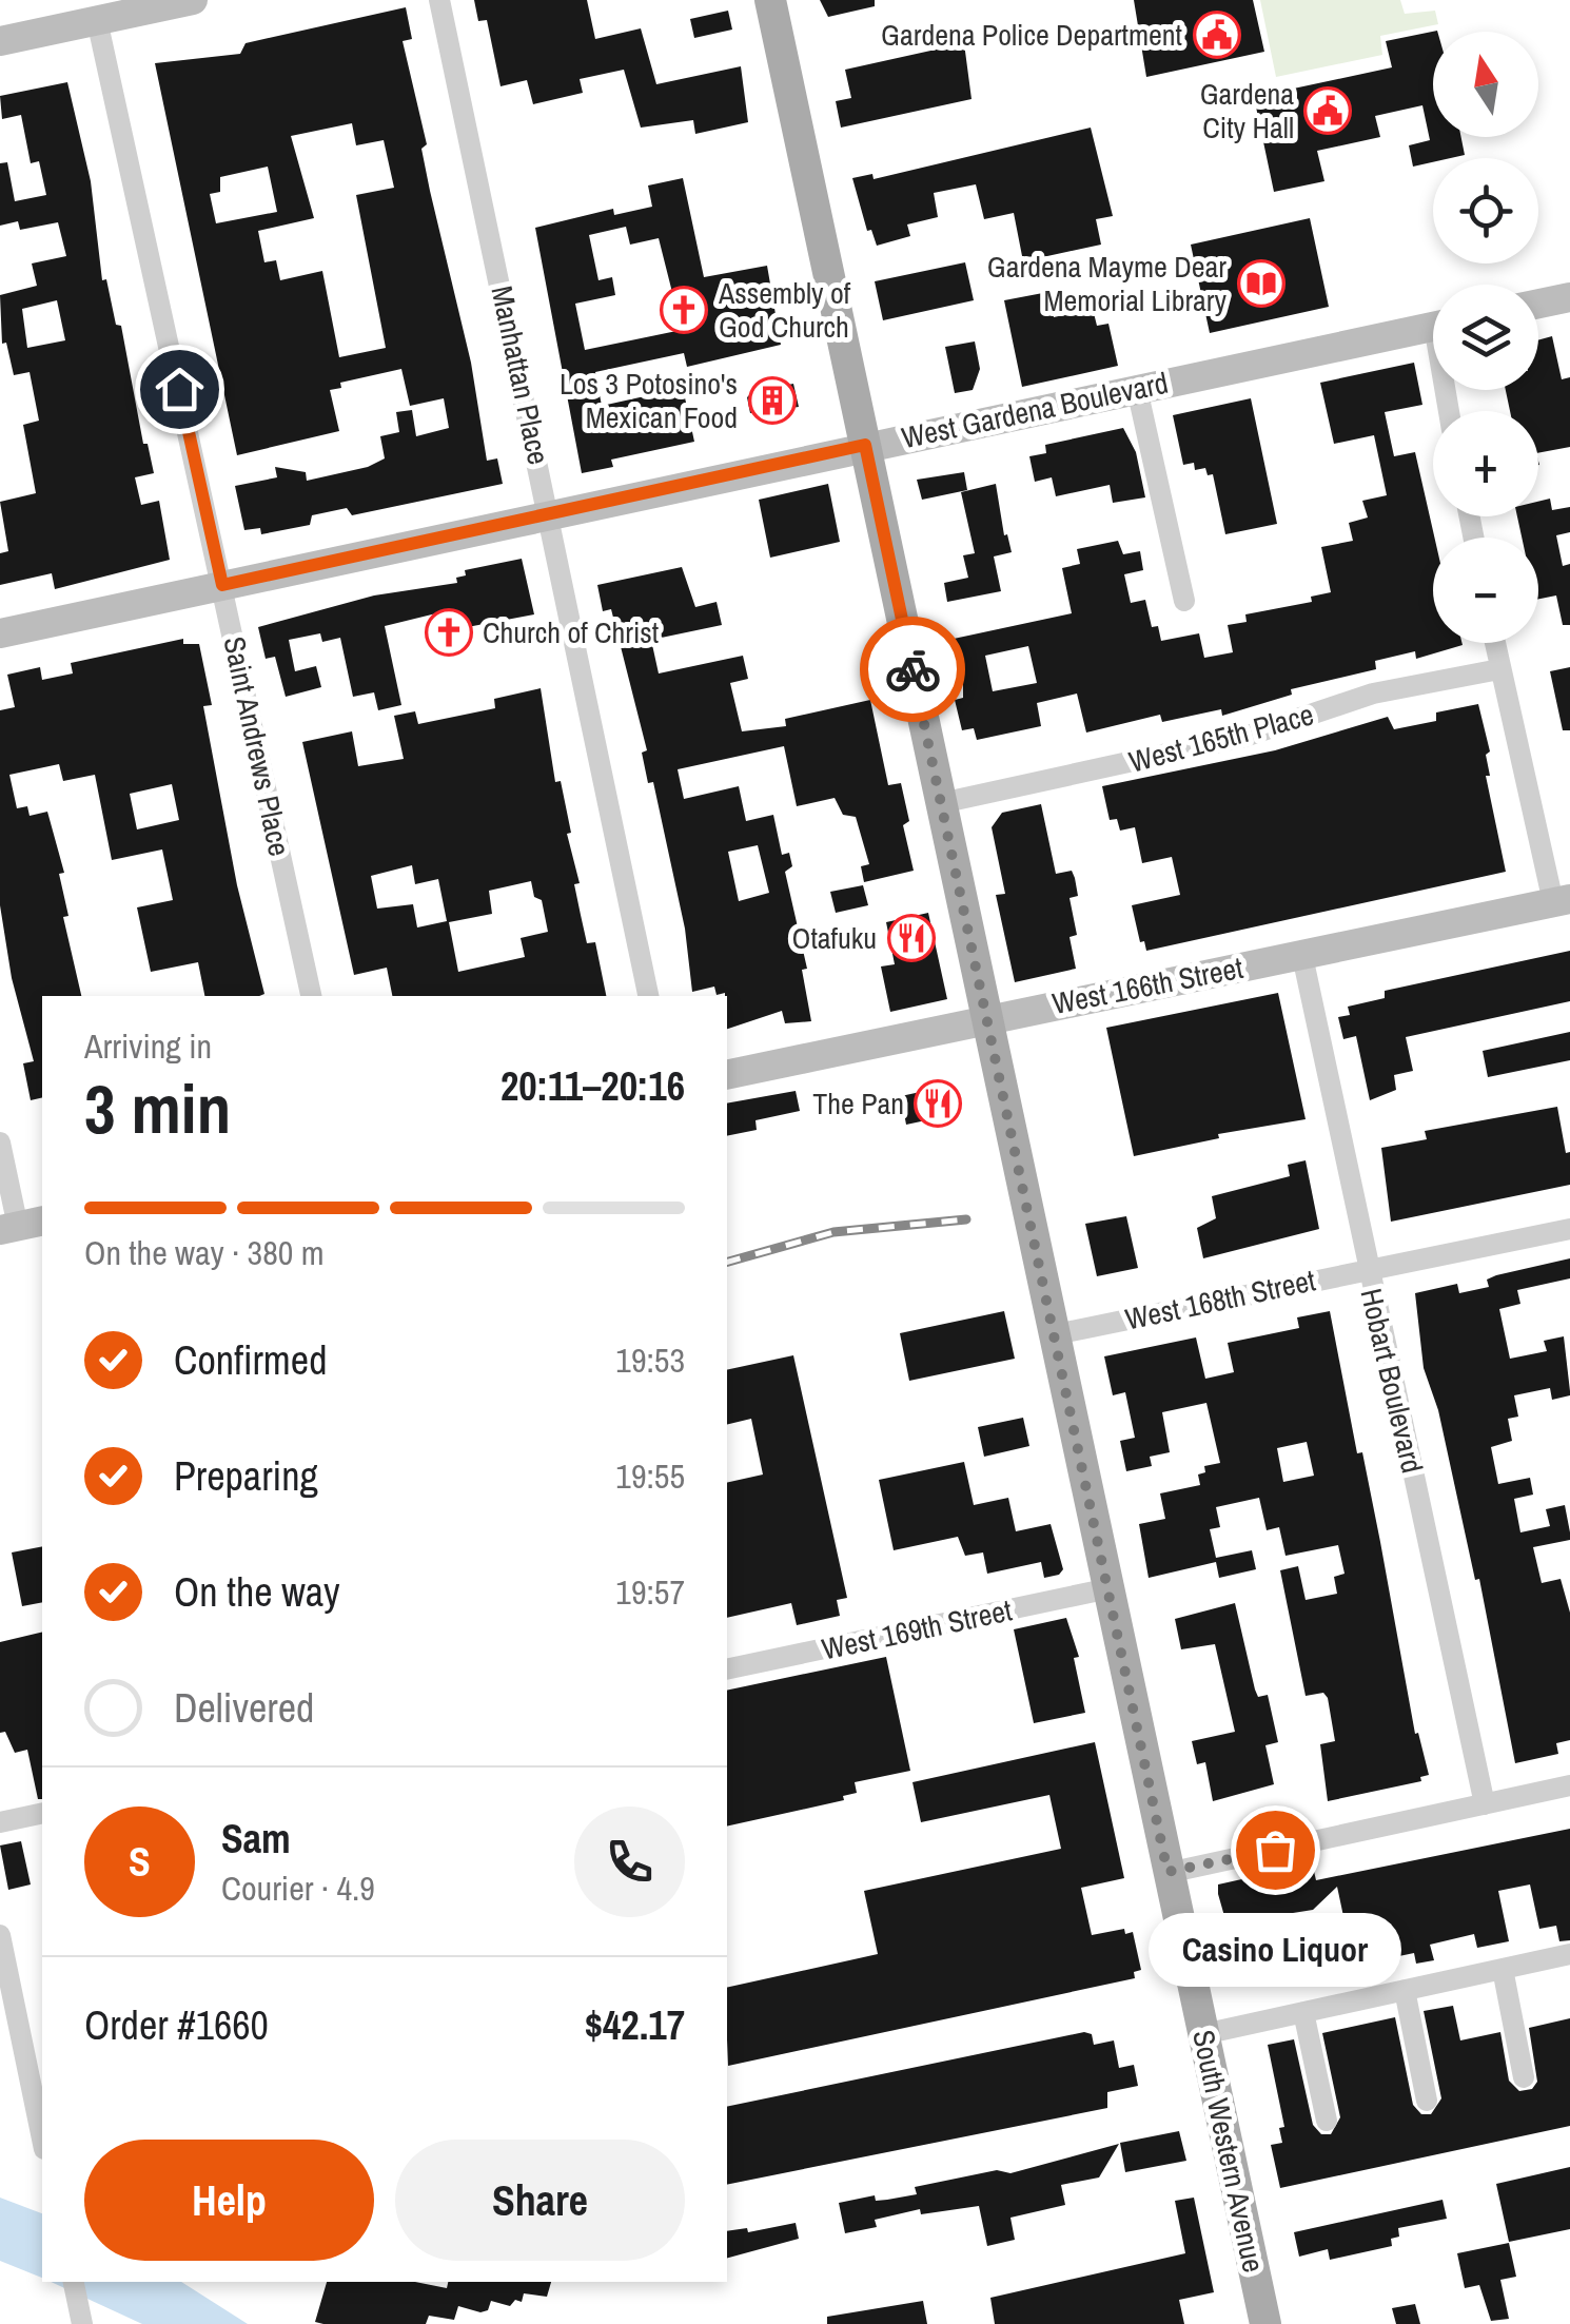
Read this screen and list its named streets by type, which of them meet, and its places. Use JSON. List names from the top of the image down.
{
  "streets": {
    "main road": ["West Gardena Boulevard", "West 166th Street", "South Western Avenue"],
    "street": [
      "Manhattan Place",
      "West 165th Place",
      "Saint Andrews Place",
      "West 168th Street",
      "Hobart Boulevard",
      "West 169th Street"
    ]
  },
  "crossings": [
    ["Manhattan Place", "West Gardena Boulevard"],
    ["West Gardena Boulevard", "Saint Andrews Place"],
    ["West Gardena Boulevard", "South Western Avenue"],
    ["West 165th Place", "South Western Avenue"],
    ["West 166th Street", "Hobart Boulevard"],
    ["West 166th Street", "South Western Avenue"],
    ["West 168th Street", "Hobart Boulevard"],
    ["West 168th Street", "South Western Avenue"],
    ["West 169th Street", "South Western Avenue"]
  ],
  "places": {
    "public building": ["Gardena Police Department", "Gardena City Hall"],
    "library": ["Gardena Mayme Dear Memorial Library"],
    "church": ["Assembly of God Church", "Church of Christ"],
    "building": ["Los 3 Potosino's Mexican Food"],
    "restaurant": ["Otafuku", "The Pan"],
    "other": ["Casino Liquor"]
  },
  "north": "top",
  "page": {
    "map_buttons": ["+", "−"],
    "heading": ["3 min", "Arriving in", "20:11–20:16"],
    "panel": [
      "Sam",
      "Courier · 4.9",
      "Order #1660",
      "$42.17"
    ],
    "bar": "On the way · 380 m",
    "list": [
      ["Confirmed", "19:53"],
      ["Preparing", "19:55"],
      ["On the way", "19:57"],
      "Delivered"
    ],
    "round": "S",
    "bubble": "Casino Liquor",
    "buttons": ["Help", "Share"]
  }
}
